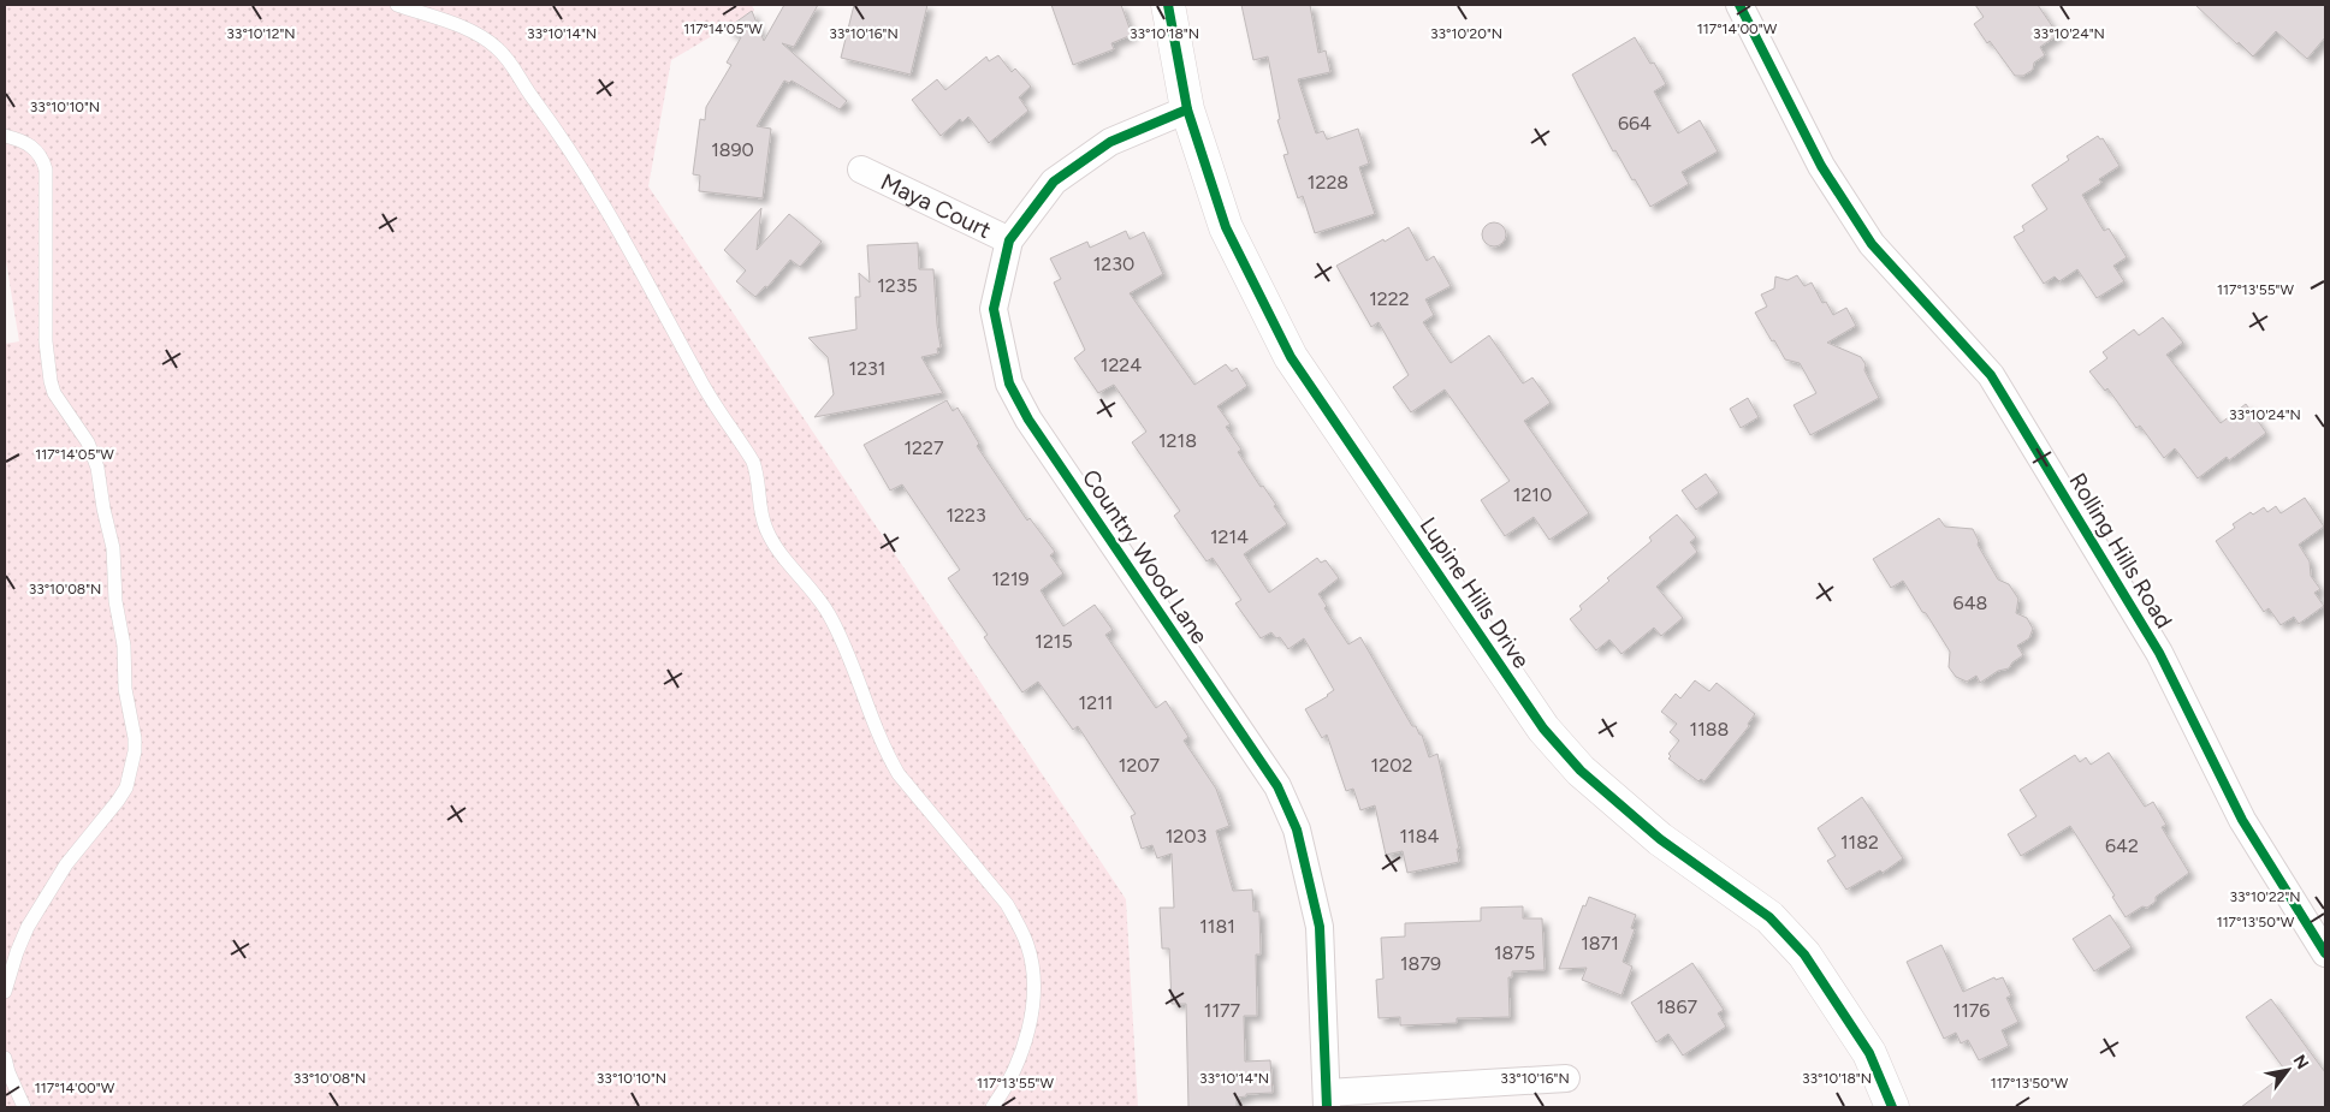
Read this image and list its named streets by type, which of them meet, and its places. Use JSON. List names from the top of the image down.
{
  "streets": {
    "street": [
      "Maya Court",
      "Rolling Hills Road",
      "Country Wood Lane",
      "Lupine Hills Drive"
    ]
  },
  "crossings": [
    ["Maya Court", "Country Wood Lane"],
    ["Country Wood Lane", "Lupine Hills Drive"]
  ],
  "house_numbers": [
    "664",
    "1890",
    "1228",
    "1230",
    "1235",
    "1222",
    "1224",
    "1231",
    "1218",
    "1227",
    "1210",
    "1223",
    "1214",
    "1219",
    "648",
    "1215",
    "1211",
    "1188",
    "1207",
    "1202",
    "1203",
    "1184",
    "1182",
    "642",
    "1181",
    "1871",
    "1875",
    "1879",
    "1867",
    "1177",
    "1176"
  ],
  "north": "top right",
  "coordinates": [
    "117°14'05\"W",
    "117°14'00\"W",
    "33°10'12\"N",
    "33°10'14\"N",
    "33°10'16\"N",
    "33°10'18\"N",
    "33°10'20\"N",
    "33°10'24\"N",
    "33°10'10\"N",
    "117°13'55\"W",
    "33°10'08\"N",
    "33°10'22\"N",
    "117°13'50\"W"
  ]
}
